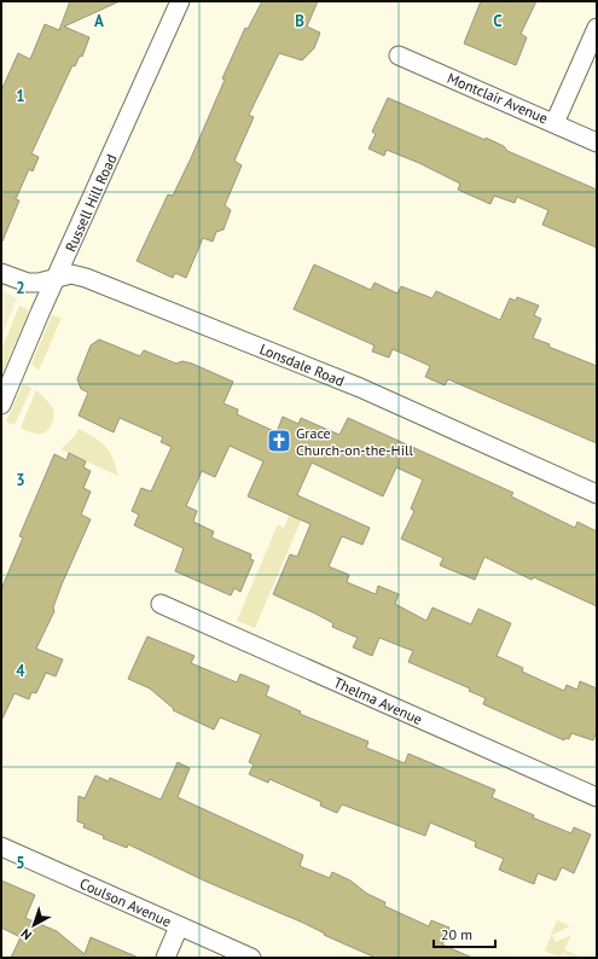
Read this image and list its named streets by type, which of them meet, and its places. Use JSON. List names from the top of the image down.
{
  "streets": {
    "street": [
      "Montclair Avenue",
      "Russell Hill Road",
      "Lonsdale Road",
      "Thelma Avenue",
      "Coulson Avenue"
    ]
  },
  "crossings": [
    ["Russell Hill Road", "Lonsdale Road"]
  ],
  "places": {
    "church": ["Grace Church-on-the-Hill"]
  },
  "scale_bar": "20 m",
  "north": "bottom left",
  "grid": {
    "columns": ["A", "B", "C"],
    "rows": [
      "1",
      "2",
      "3",
      "4",
      "5"
    ]
  }
}
